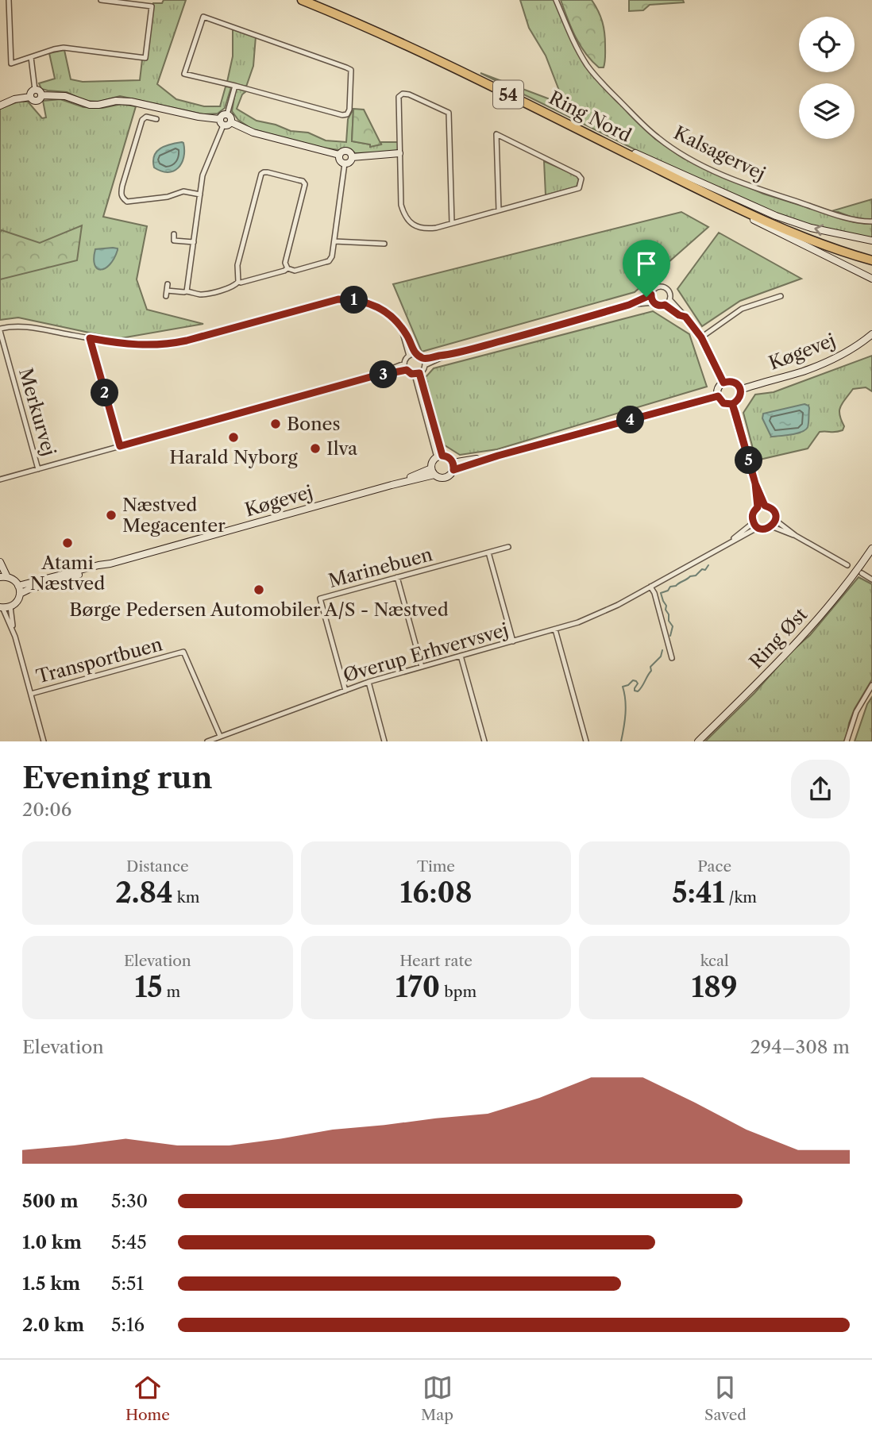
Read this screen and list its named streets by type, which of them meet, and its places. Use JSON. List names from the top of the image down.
{
  "streets": {
    "highway": ["54", "Ring Nord"],
    "street": [
      "Kalsagervej",
      "Køgevej",
      "Merkurvej",
      "Marinebuen",
      "Ring Øst",
      "Øverup Erhvervsvej",
      "Transportbuen"
    ]
  },
  "crossings": [
    ["54", "Ring Nord"],
    ["Marinebuen", "Øverup Erhvervsvej"],
    ["Øverup Erhvervsvej", "Transportbuen"]
  ],
  "places": [
    "Bones",
    "Harald Nyborg",
    "Ilva",
    "Næstved Megacenter",
    "Atami Næstved",
    "Børge Pedersen Automobiler A/S - Næstved"
  ],
  "page": {
    "pins": [
      "1",
      "3",
      "2",
      "4",
      "5"
    ],
    "heading": ["Evening run", "20:06"],
    "stats": [
      ["Distance", "2.84 km"],
      ["Time", "16:08"],
      ["Pace", "5:41 /km"],
      ["Elevation", "15 m"],
      ["Heart rate", "170 bpm"],
      ["kcal", "189"]
    ],
    "chart": ["Elevation", "294–308 m"],
    "list": [
      {
        "name": "500 m",
        "note": "5:30"
      },
      {
        "name": "1.0 km",
        "note": "5:45"
      },
      {
        "name": "1.5 km",
        "note": "5:51"
      },
      {
        "name": "2.0 km",
        "note": "5:16"
      }
    ],
    "tabs": ["Home", "Map", "Saved"]
  }
}
